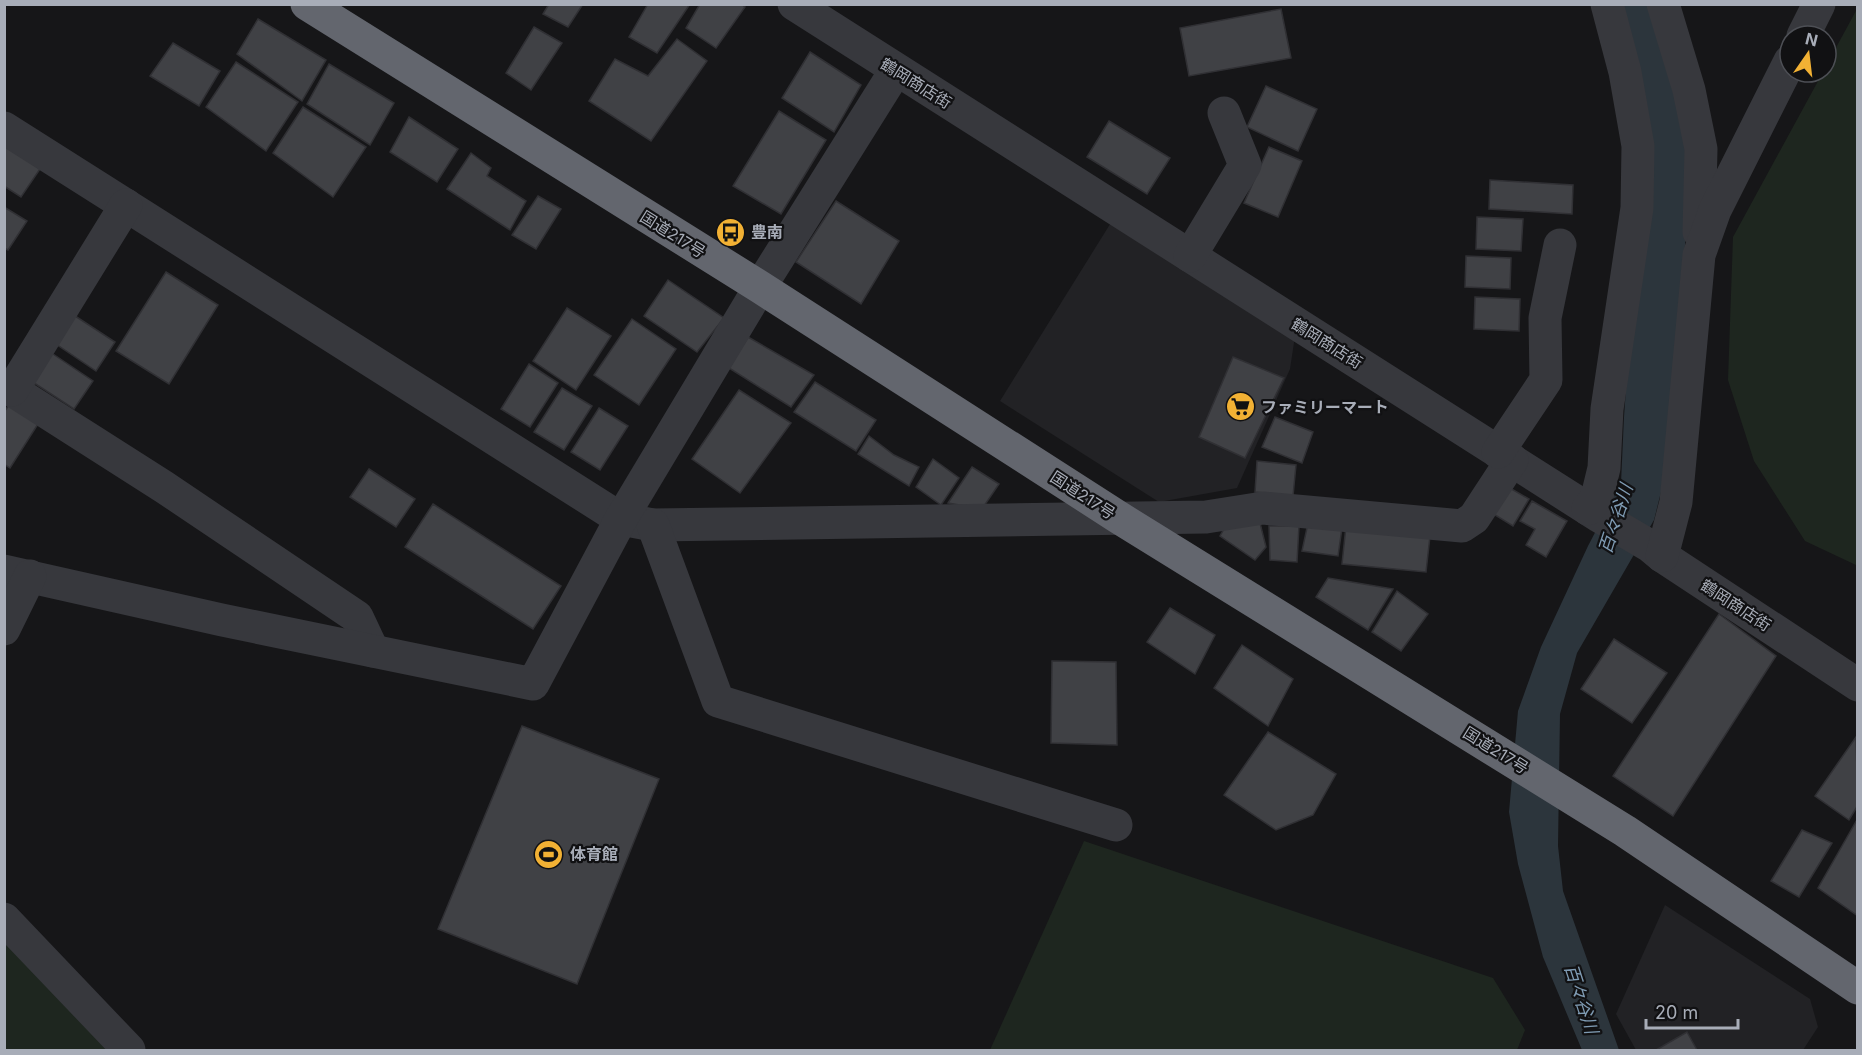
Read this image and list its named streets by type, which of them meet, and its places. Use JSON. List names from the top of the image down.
{
  "streets": {
    "highway": ["国道217号"],
    "street": ["鶴岡商店街"]
  },
  "water": ["百々谷川"],
  "places": {
    "bus stop": ["豊南"],
    "supermarket": ["ファミリーマート"],
    "sports": ["体育館"]
  },
  "scale_bar": "20 m",
  "north": "top"
}
